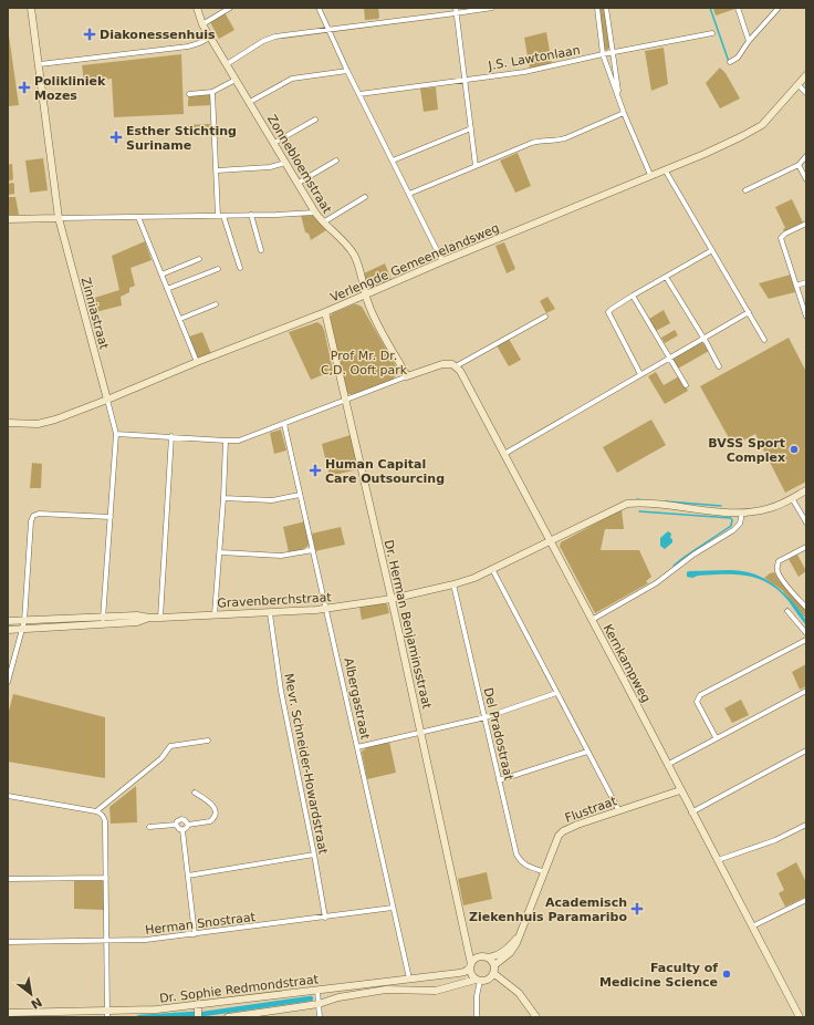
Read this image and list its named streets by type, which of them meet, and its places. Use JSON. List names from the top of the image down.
{
  "streets": {
    "street": [
      "J.S. Lawtonlaan",
      "Zonnebloemstraat",
      "Verlengde Gemeenelandsweg",
      "Zinniastraat",
      "Gravenberchstraat",
      "Dr. Herman Benjaminsstraat",
      "Kernkampweg",
      "Albergastraat",
      "Del Pradostraat",
      "Mevr. Schneider-Howardstraat",
      "Flustraat",
      "Herman Snostraat",
      "Dr. Sophie Redmondstraat"
    ]
  },
  "crossings": [
    ["Zonnebloemstraat", "Verlengde Gemeenelandsweg"],
    ["Verlengde Gemeenelandsweg", "Zinniastraat"],
    ["Verlengde Gemeenelandsweg", "Dr. Herman Benjaminsstraat"],
    ["Zinniastraat", "Gravenberchstraat"],
    ["Gravenberchstraat", "Dr. Herman Benjaminsstraat"],
    ["Gravenberchstraat", "Kernkampweg"],
    ["Gravenberchstraat", "Albergastraat"],
    ["Gravenberchstraat", "Del Pradostraat"],
    ["Gravenberchstraat", "Mevr. Schneider-Howardstraat"],
    ["Dr. Herman Benjaminsstraat", "Flustraat"],
    ["Dr. Herman Benjaminsstraat", "Dr. Sophie Redmondstraat"],
    ["Kernkampweg", "Flustraat"],
    ["Albergastraat", "Herman Snostraat"],
    ["Albergastraat", "Dr. Sophie Redmondstraat"],
    ["Del Pradostraat", "Flustraat"],
    ["Mevr. Schneider-Howardstraat", "Herman Snostraat"],
    ["Flustraat", "Dr. Sophie Redmondstraat"]
  ],
  "parks": ["Prof Mr. Dr. C,D. Ooft park"],
  "places": {
    "health": [
      "Diakonessenhuis",
      "Polikliniek Mozes",
      "Esther Stichting Suriname",
      "Human Capital Care Outsourcing",
      "Academisch Ziekenhuis Paramaribo"
    ],
    "other": ["BVSS Sport Complex", "Faculty of Medicine Science"]
  },
  "north": "bottom right"
}
